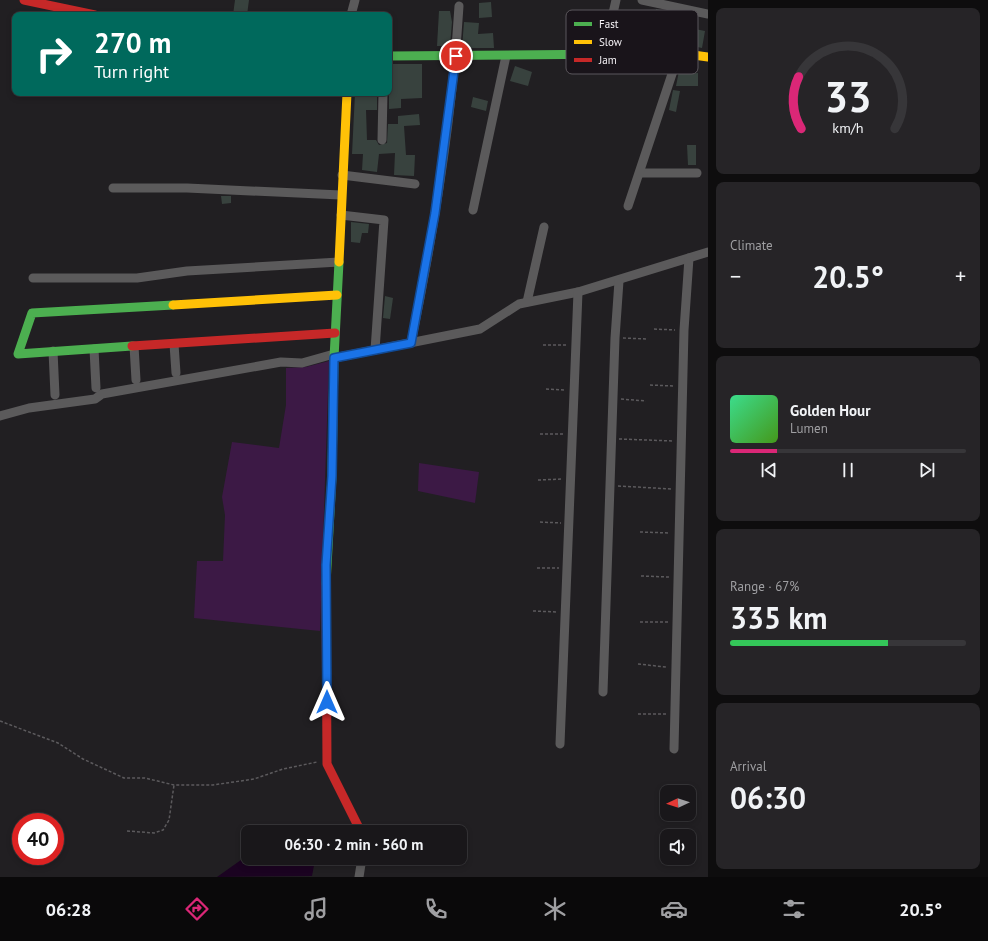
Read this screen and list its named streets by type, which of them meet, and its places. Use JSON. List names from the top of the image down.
{
  "legend": ["Fast", "Slow", "Jam"],
  "north": "left",
  "page": {
    "turn": ["270 m", "Turn right"],
    "tile": [
      "Climate",
      ["Range · 67%", "335 km"],
      ["Arrival", "06:30"]
    ],
    "heat": ["−", "20.5°", "+"],
    "song": ["Golden Hour", "Lumen"],
    "limit": "40",
    "trip": "06:30 · 2 min · 560 m",
    "tabs": ["06:28", "20.5°"],
    "gauge": ["33", "km/h"]
  }
}
